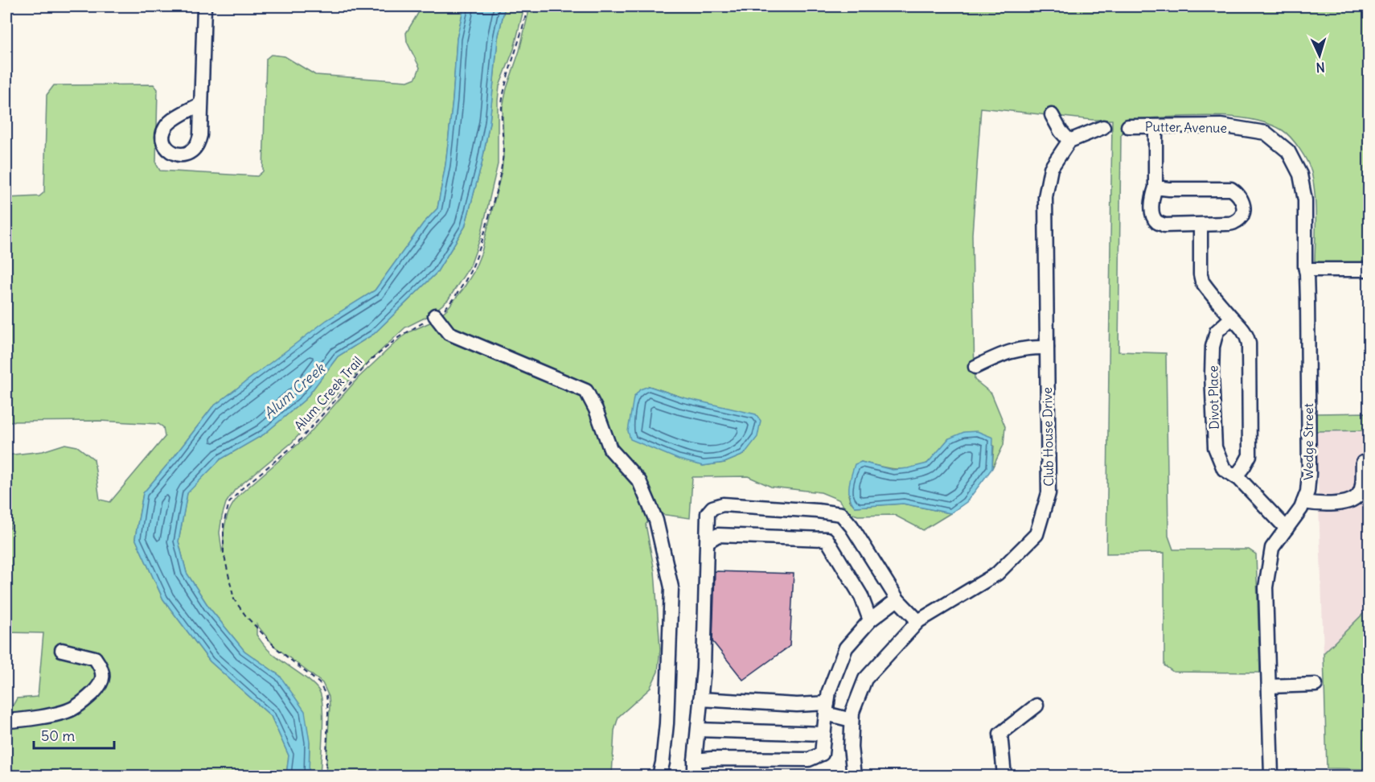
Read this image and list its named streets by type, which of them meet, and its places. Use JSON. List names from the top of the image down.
{
  "streets": {
    "street": [
      "Putter Avenue",
      "Divot Place",
      "Club House Drive",
      "Wedge Street"
    ],
    "path": ["Alum Creek Trail"]
  },
  "crossings": [
    ["Putter Avenue", "Wedge Street"],
    ["Divot Place", "Wedge Street"]
  ],
  "water": ["Alum Creek"],
  "scale_bar": "50 m",
  "north": "bottom"
}
